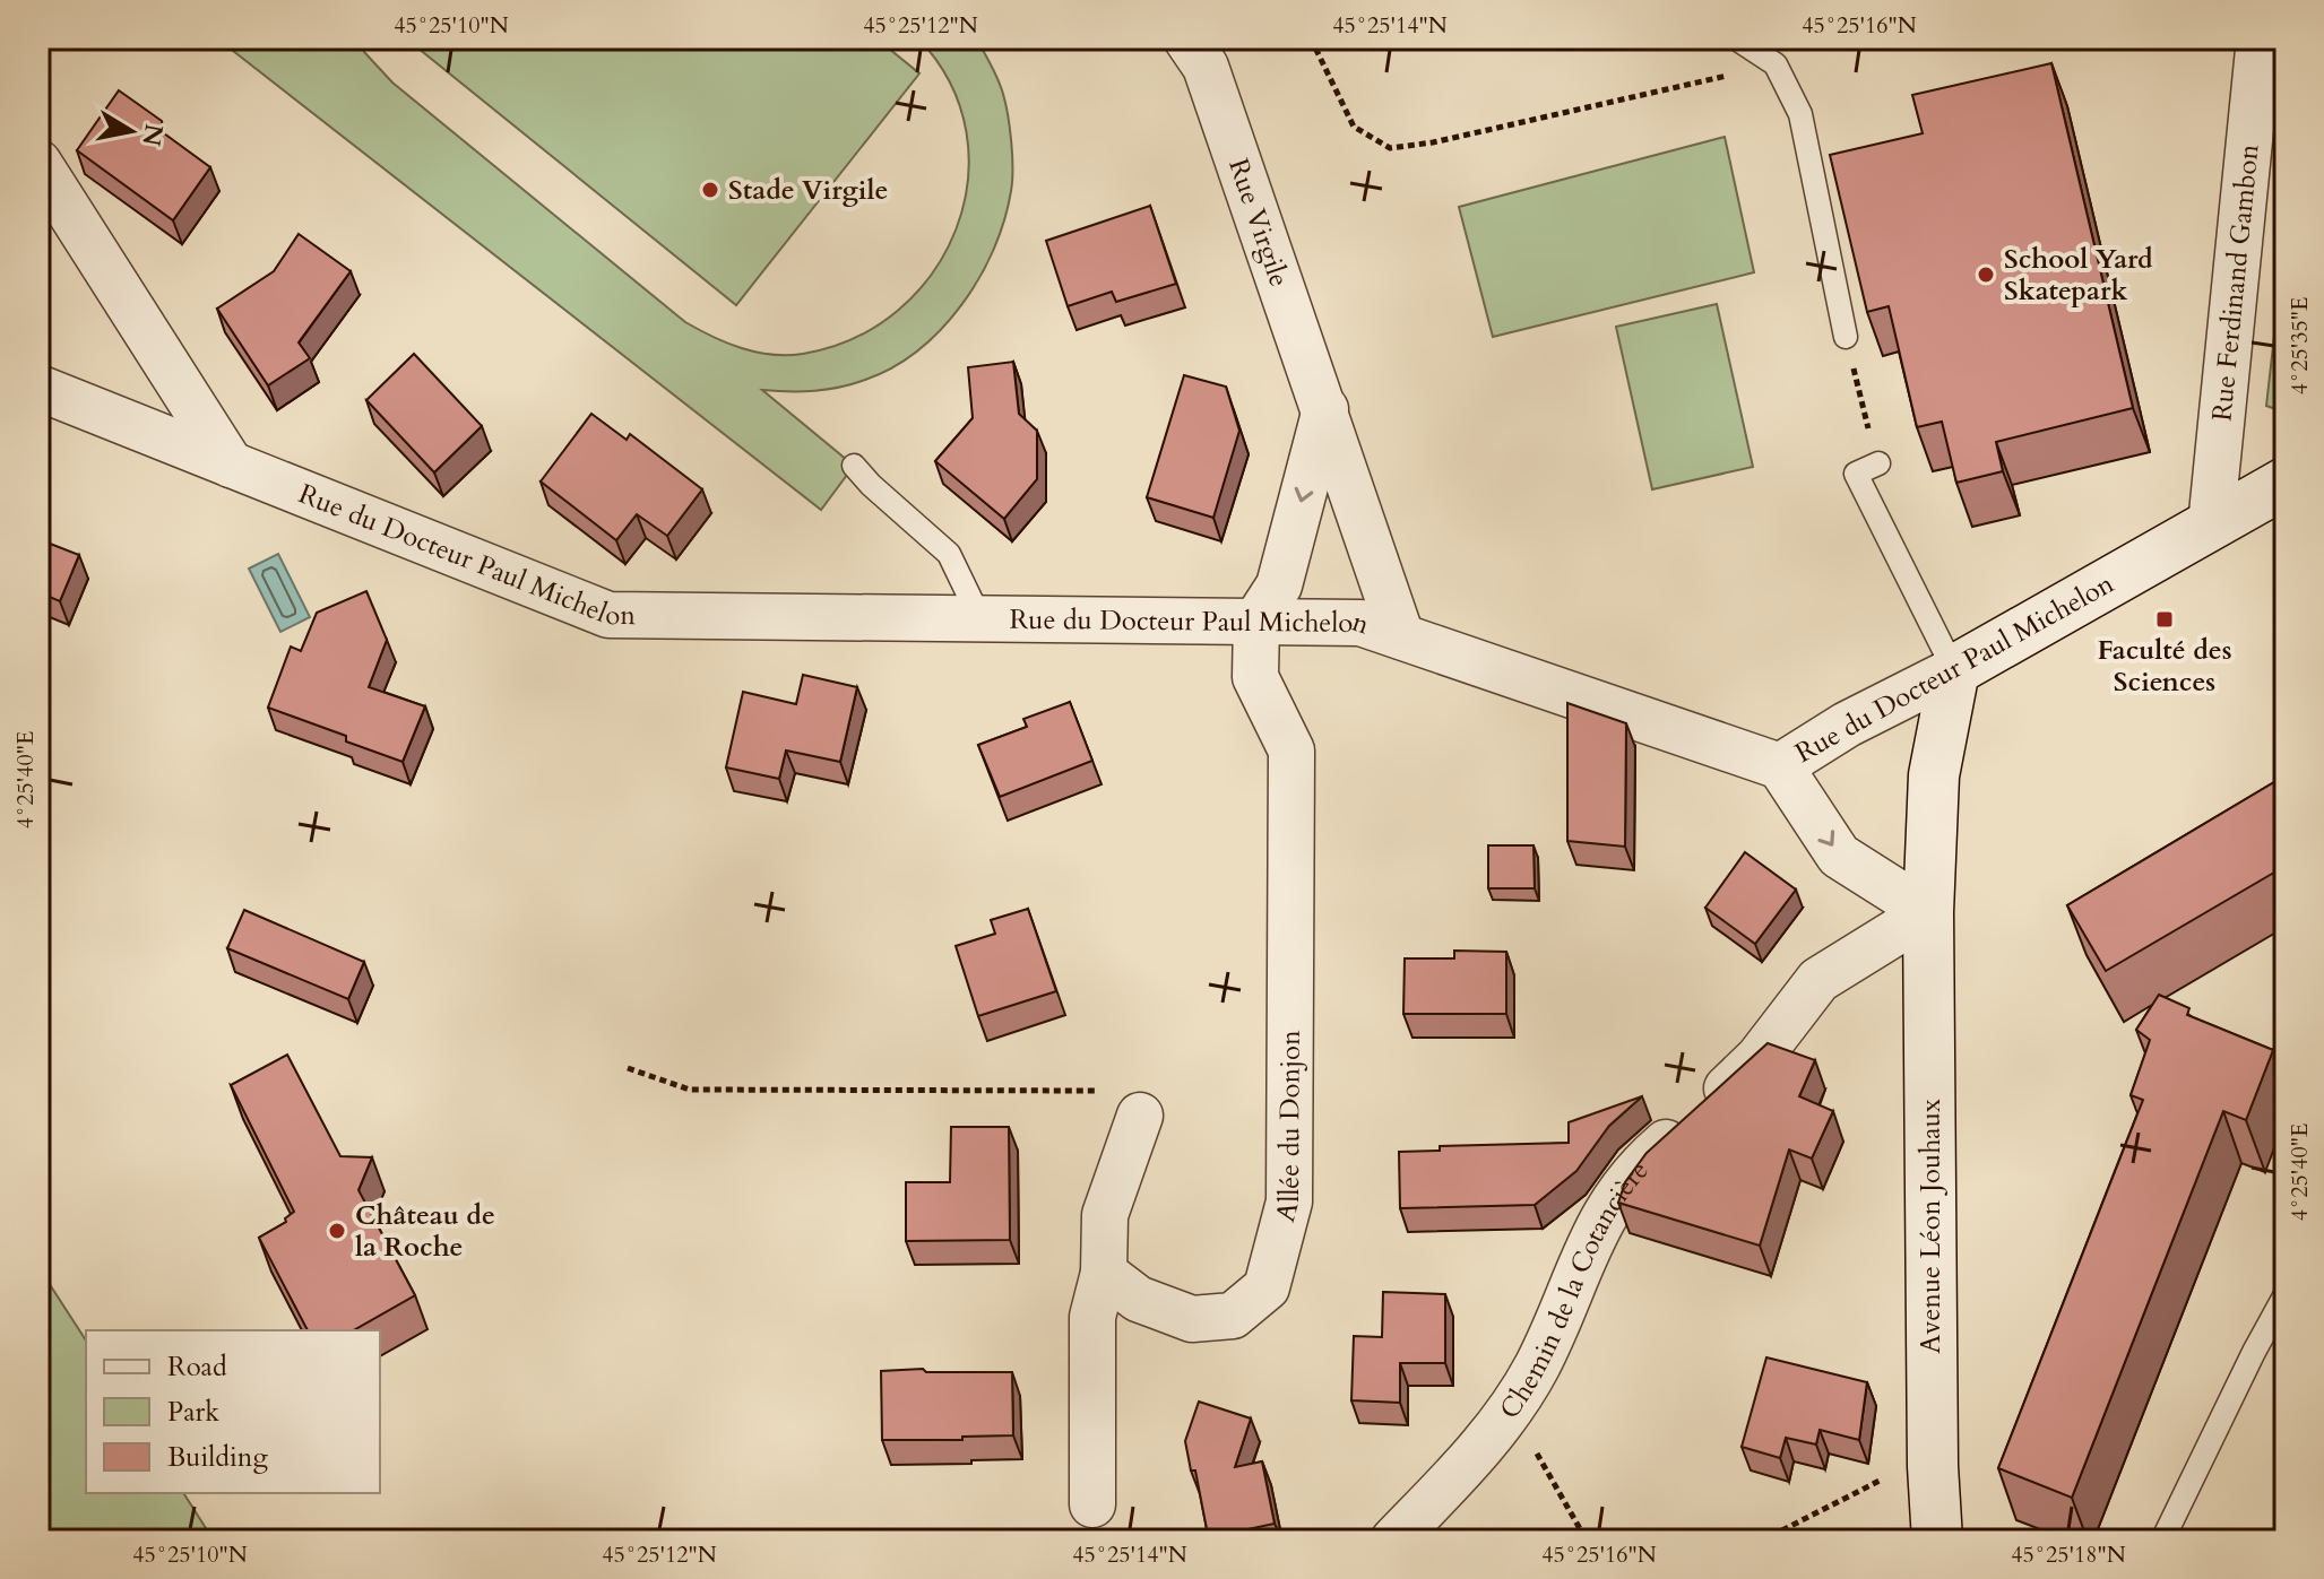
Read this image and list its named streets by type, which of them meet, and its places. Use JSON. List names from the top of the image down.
{
  "streets": {
    "street": [
      "Rue Virgile",
      "Rue Ferdinand Gambon",
      "Rue du Docteur Paul Michelon",
      "Allée du Donjon",
      "Avenue Léon Jouhaux",
      "Chemin de la Cotancière"
    ]
  },
  "crossings": [
    ["Rue Virgile", "Rue du Docteur Paul Michelon"],
    ["Rue Ferdinand Gambon", "Rue du Docteur Paul Michelon"],
    ["Rue du Docteur Paul Michelon", "Allée du Donjon"],
    ["Rue du Docteur Paul Michelon", "Avenue Léon Jouhaux"],
    ["Avenue Léon Jouhaux", "Chemin de la Cotancière"]
  ],
  "places": {
    "other": ["Stade Virgile", "School Yard Skatepark", "Château de la Roche"],
    "transit": ["Faculté des Sciences"]
  },
  "legend": ["Road", "Park", "Building"],
  "north": "right",
  "coordinates": [
    "45°25'10\"N",
    "45°25'12\"N",
    "45°25'14\"N",
    "45°25'16\"N",
    "4°25'35\"E",
    "4°25'40\"E",
    "45°25'18\"N"
  ]
}
